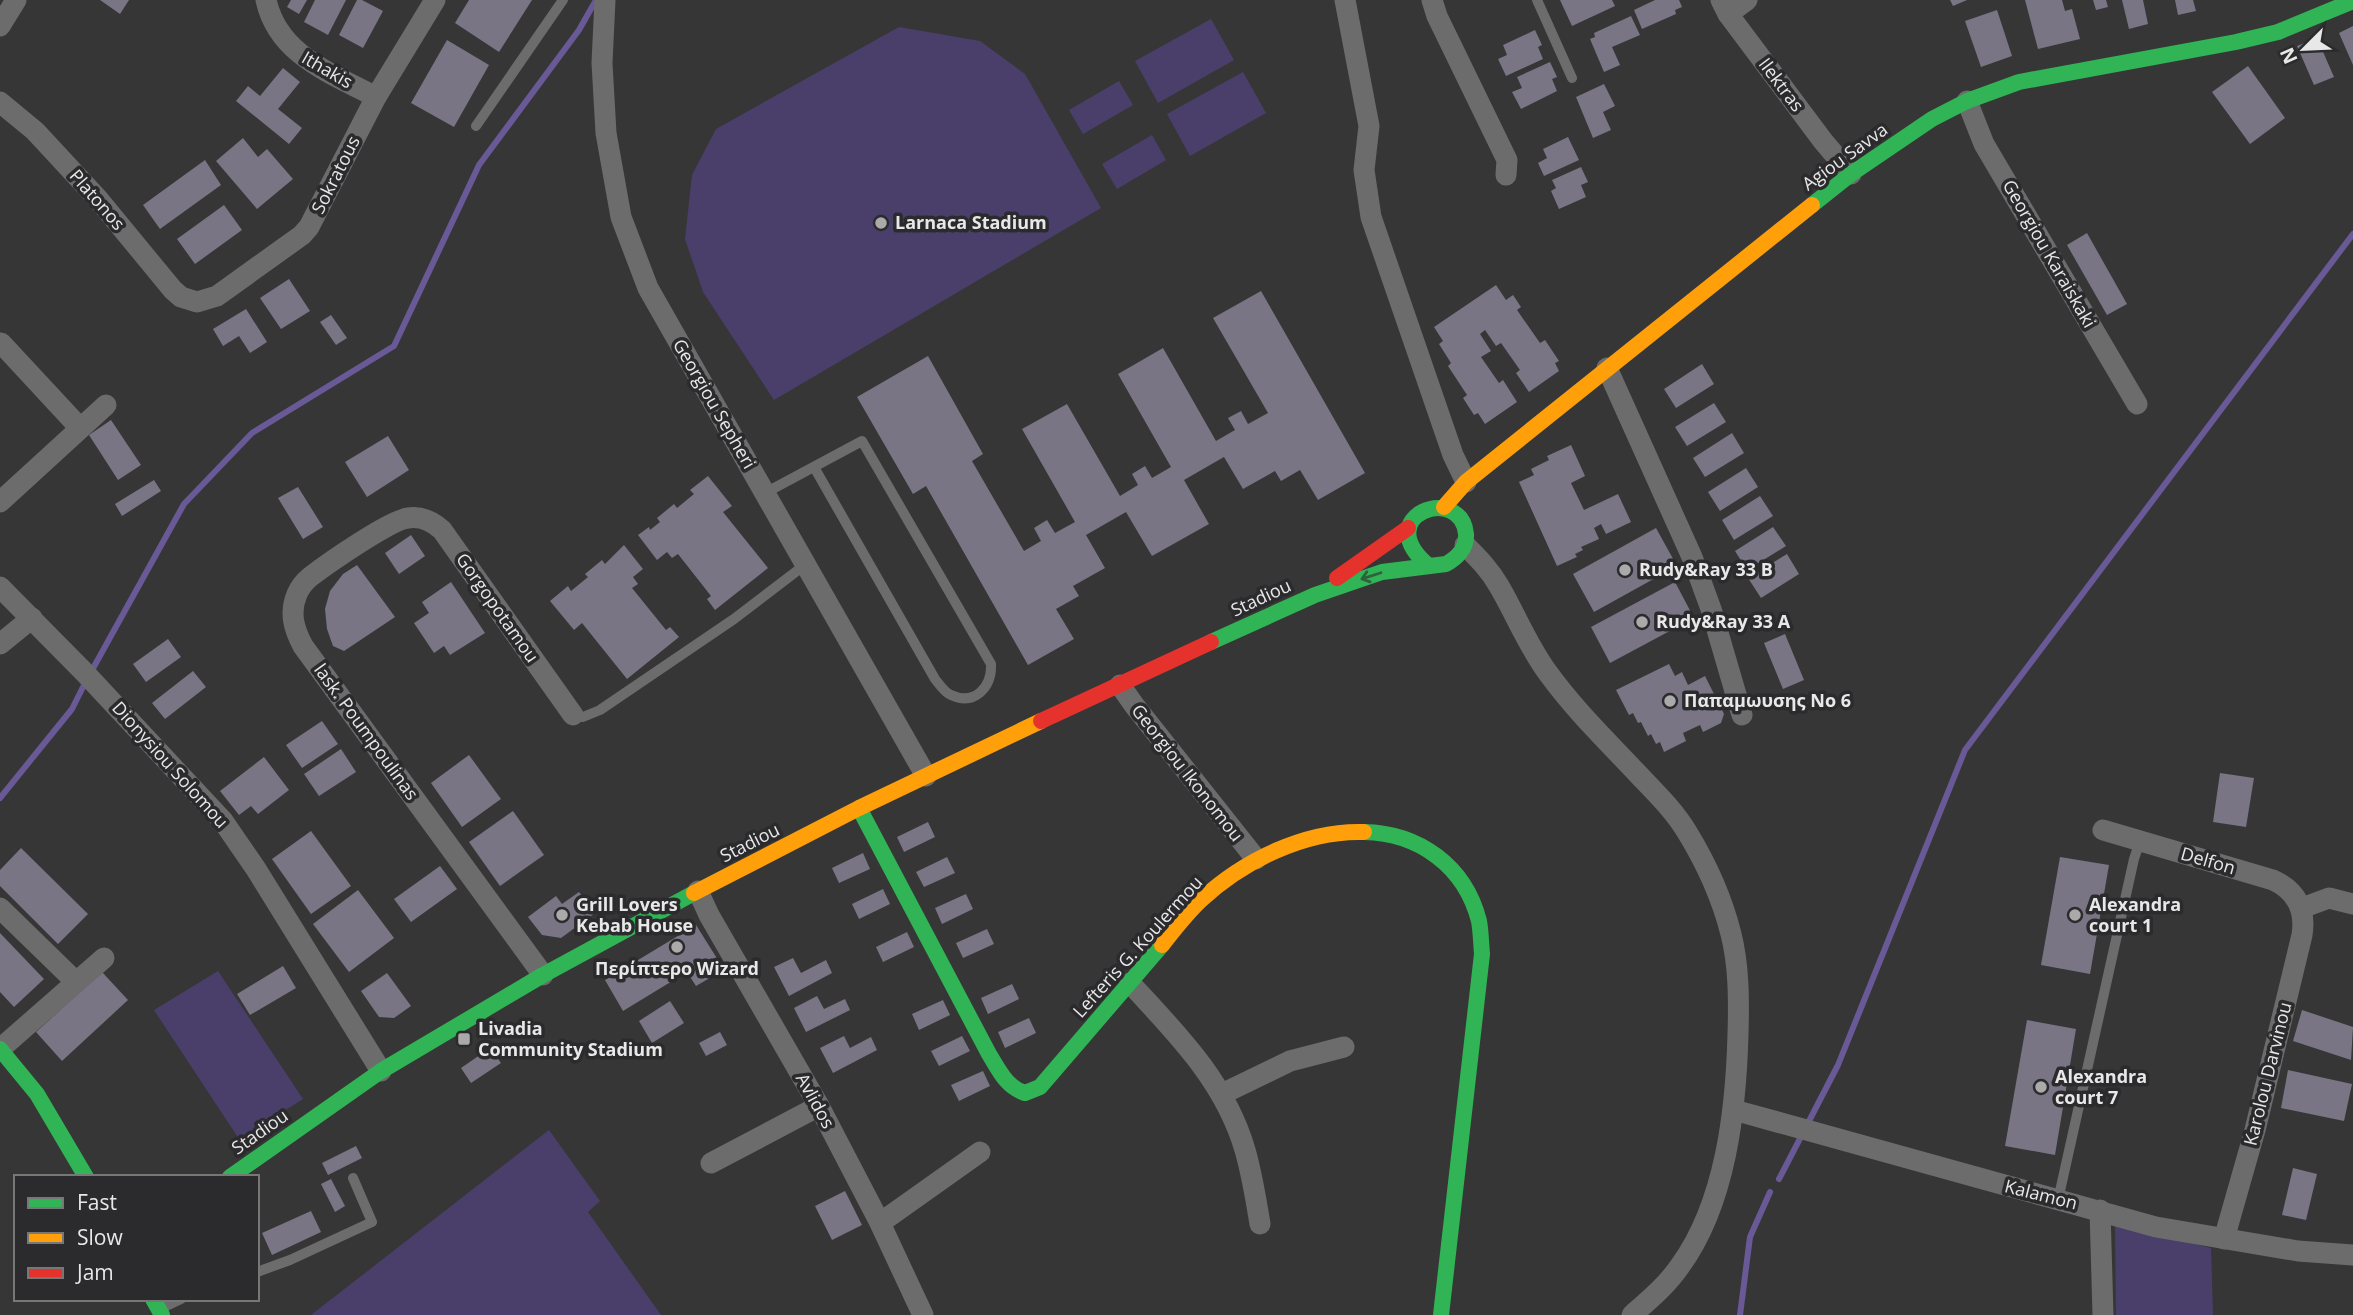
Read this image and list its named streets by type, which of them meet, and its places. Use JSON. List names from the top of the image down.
{
  "streets": {
    "street": [
      "Ithakis",
      "Ilektras",
      "Agiou Savva",
      "Sokratous",
      "Platonos",
      "Georgiou Karaiskaki",
      "Georgiou Sepheri",
      "Stadiou",
      "Gorgopotamou",
      "lask. Poumpoulinas",
      "Dionysiou Solomou",
      "Georgiou Ikonomou",
      "Delfon",
      "Lefteris G. Koulermou",
      "Karolou Darvinou",
      "Avlidos",
      "Kalamon"
    ]
  },
  "crossings": [
    ["Ithakis", "Sokratous"],
    ["Ilektras", "Agiou Savva"],
    ["Agiou Savva", "Georgiou Karaiskaki"],
    ["Agiou Savva", "Stadiou"],
    ["Sokratous", "Platonos"],
    ["Georgiou Sepheri", "Stadiou"],
    ["Stadiou", "lask. Poumpoulinas"],
    ["Stadiou", "Dionysiou Solomou"],
    ["Stadiou", "Georgiou Ikonomou"],
    ["Stadiou", "Lefteris G. Koulermou"],
    ["Stadiou", "Avlidos"],
    ["Gorgopotamou", "lask. Poumpoulinas"],
    ["Georgiou Ikonomou", "Lefteris G. Koulermou"],
    ["Delfon", "Karolou Darvinou"],
    ["Karolou Darvinou", "Kalamon"]
  ],
  "places": {
    "other": [
      "Larnaca Stadium",
      "Rudy&Ray 33 B",
      "Rudy&Ray 33 A",
      "Παπαμωυσης No 6",
      "Grill Lovers Kebab House",
      "Alexandra court 1",
      "Περίπτερο Wizard",
      "Alexandra court 7"
    ],
    "transit": ["Livadia Community Stadium"]
  },
  "legend": ["Fast", "Slow", "Jam"],
  "north": "bottom left"
}
